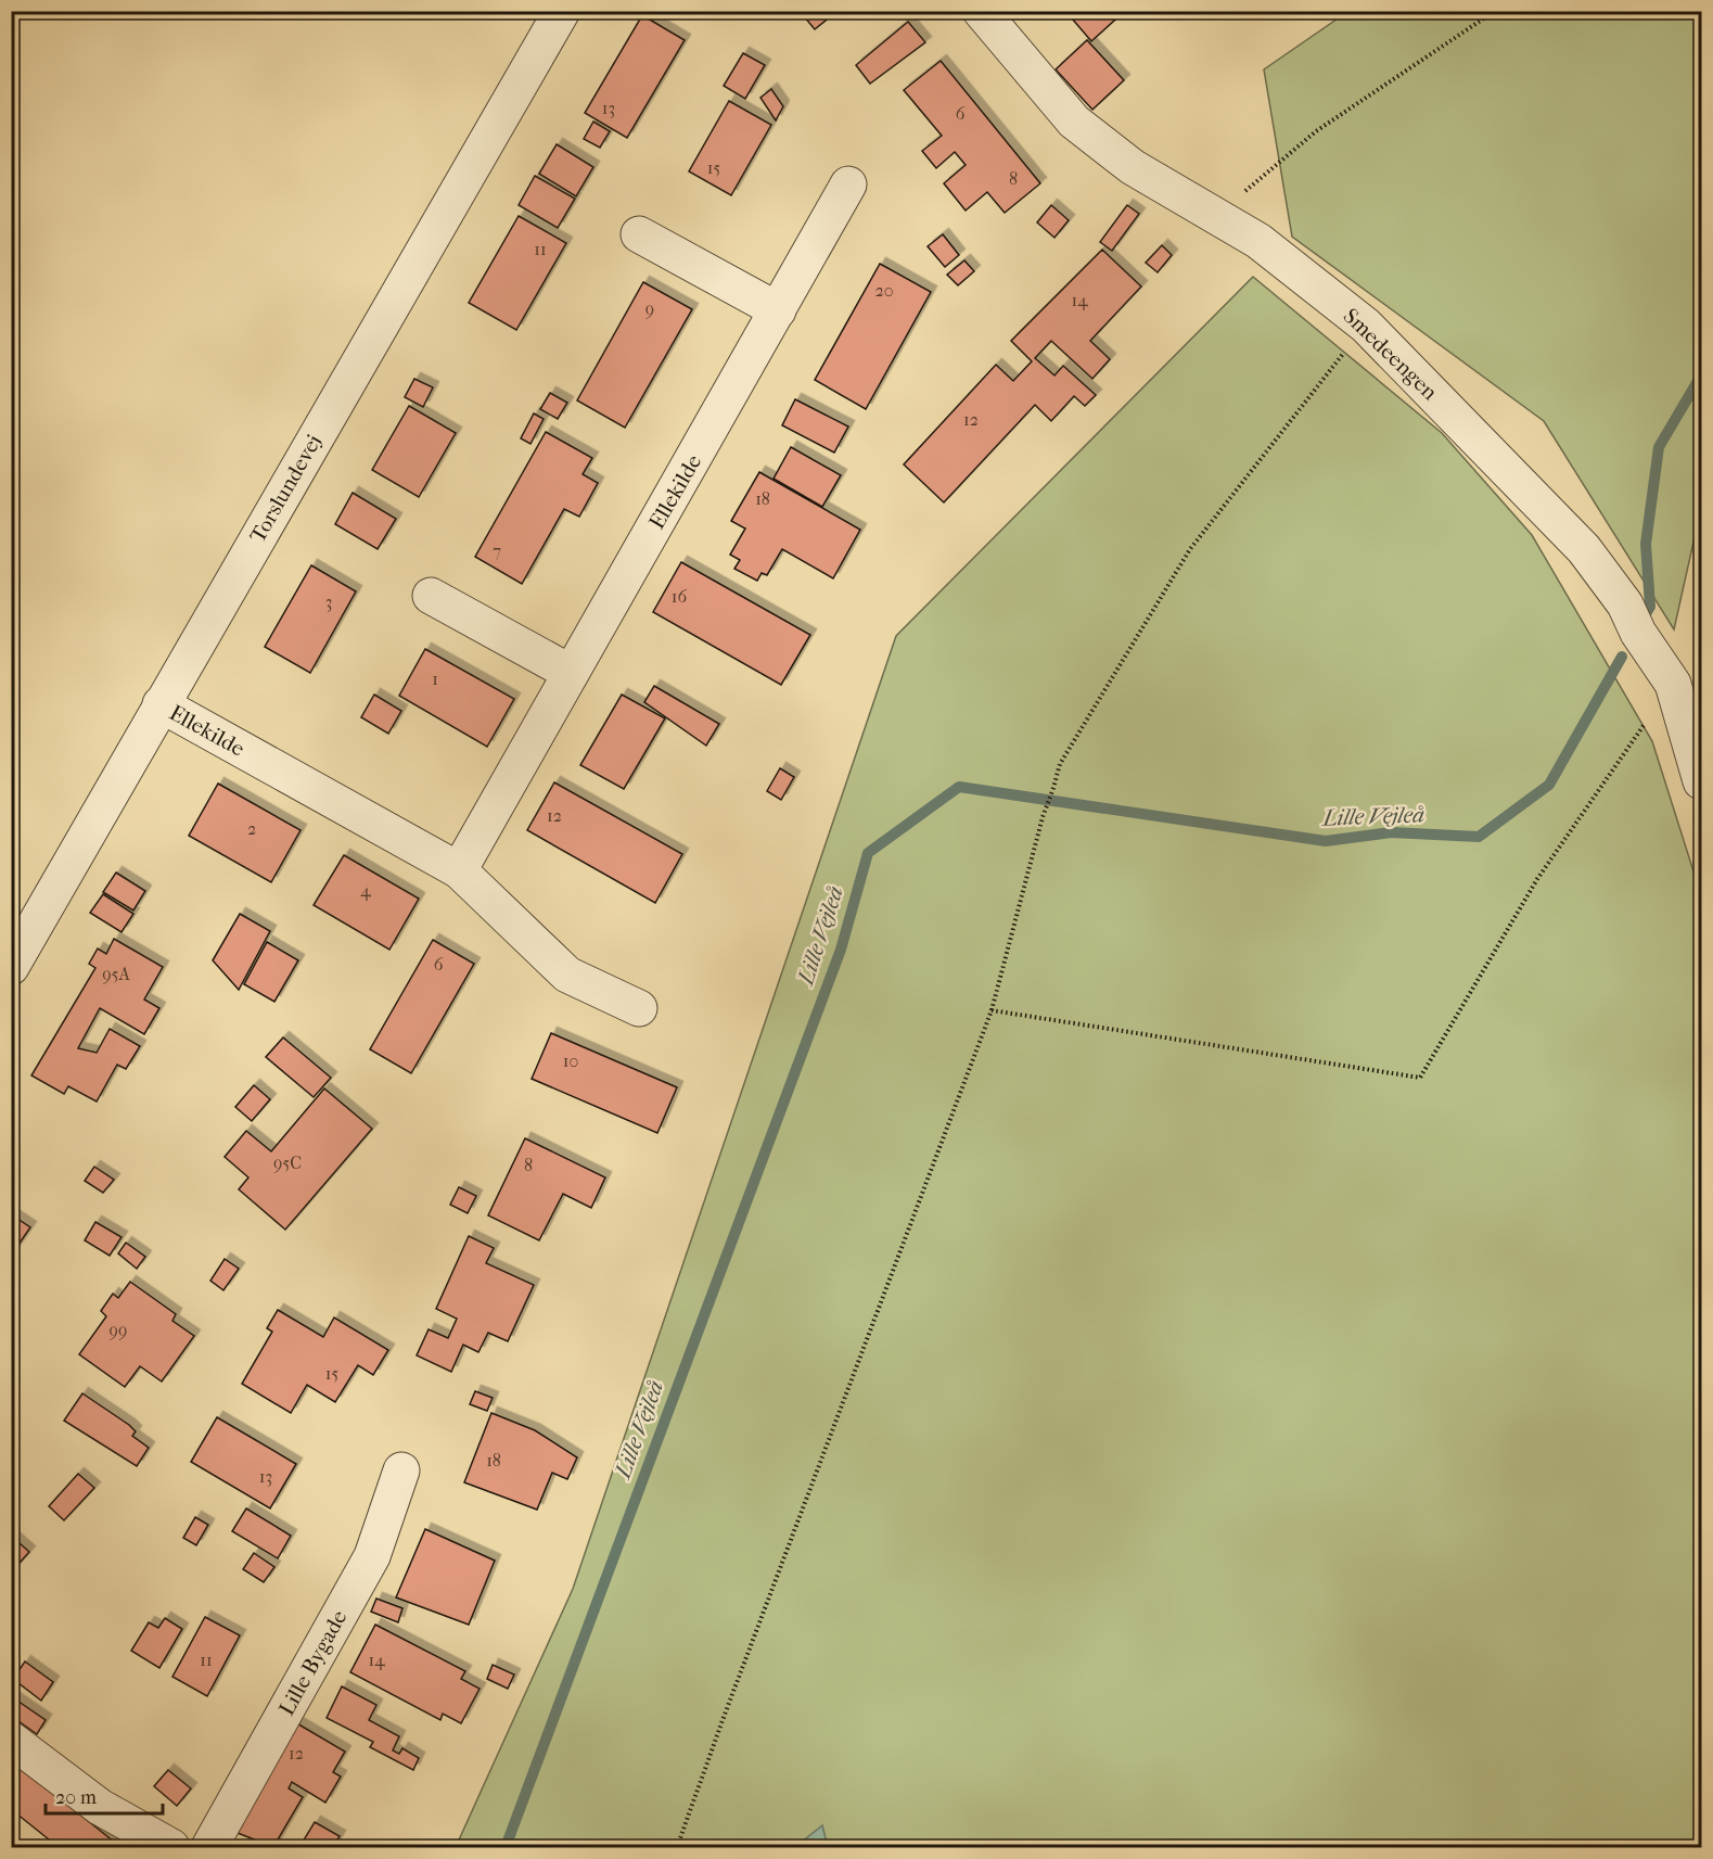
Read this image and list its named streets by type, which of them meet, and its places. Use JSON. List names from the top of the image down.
{
  "streets": {
    "street": [
      "Smedeengen",
      "Torslundevej",
      "Ellekilde",
      "Lille Bygade"
    ]
  },
  "crossings": [
    ["Torslundevej", "Ellekilde"]
  ],
  "water": ["Lille Vejleå"],
  "house_numbers": [
    "13",
    "6",
    "15",
    "8",
    "11",
    "20",
    "14",
    "9",
    "12",
    "18",
    "7",
    "16",
    "3",
    "1",
    "12",
    "2",
    "4",
    "6",
    "95A",
    "10",
    "95C",
    "8",
    "99",
    "15",
    "18",
    "13",
    "11",
    "14",
    "12"
  ],
  "scale_bar": "20 m"
}
